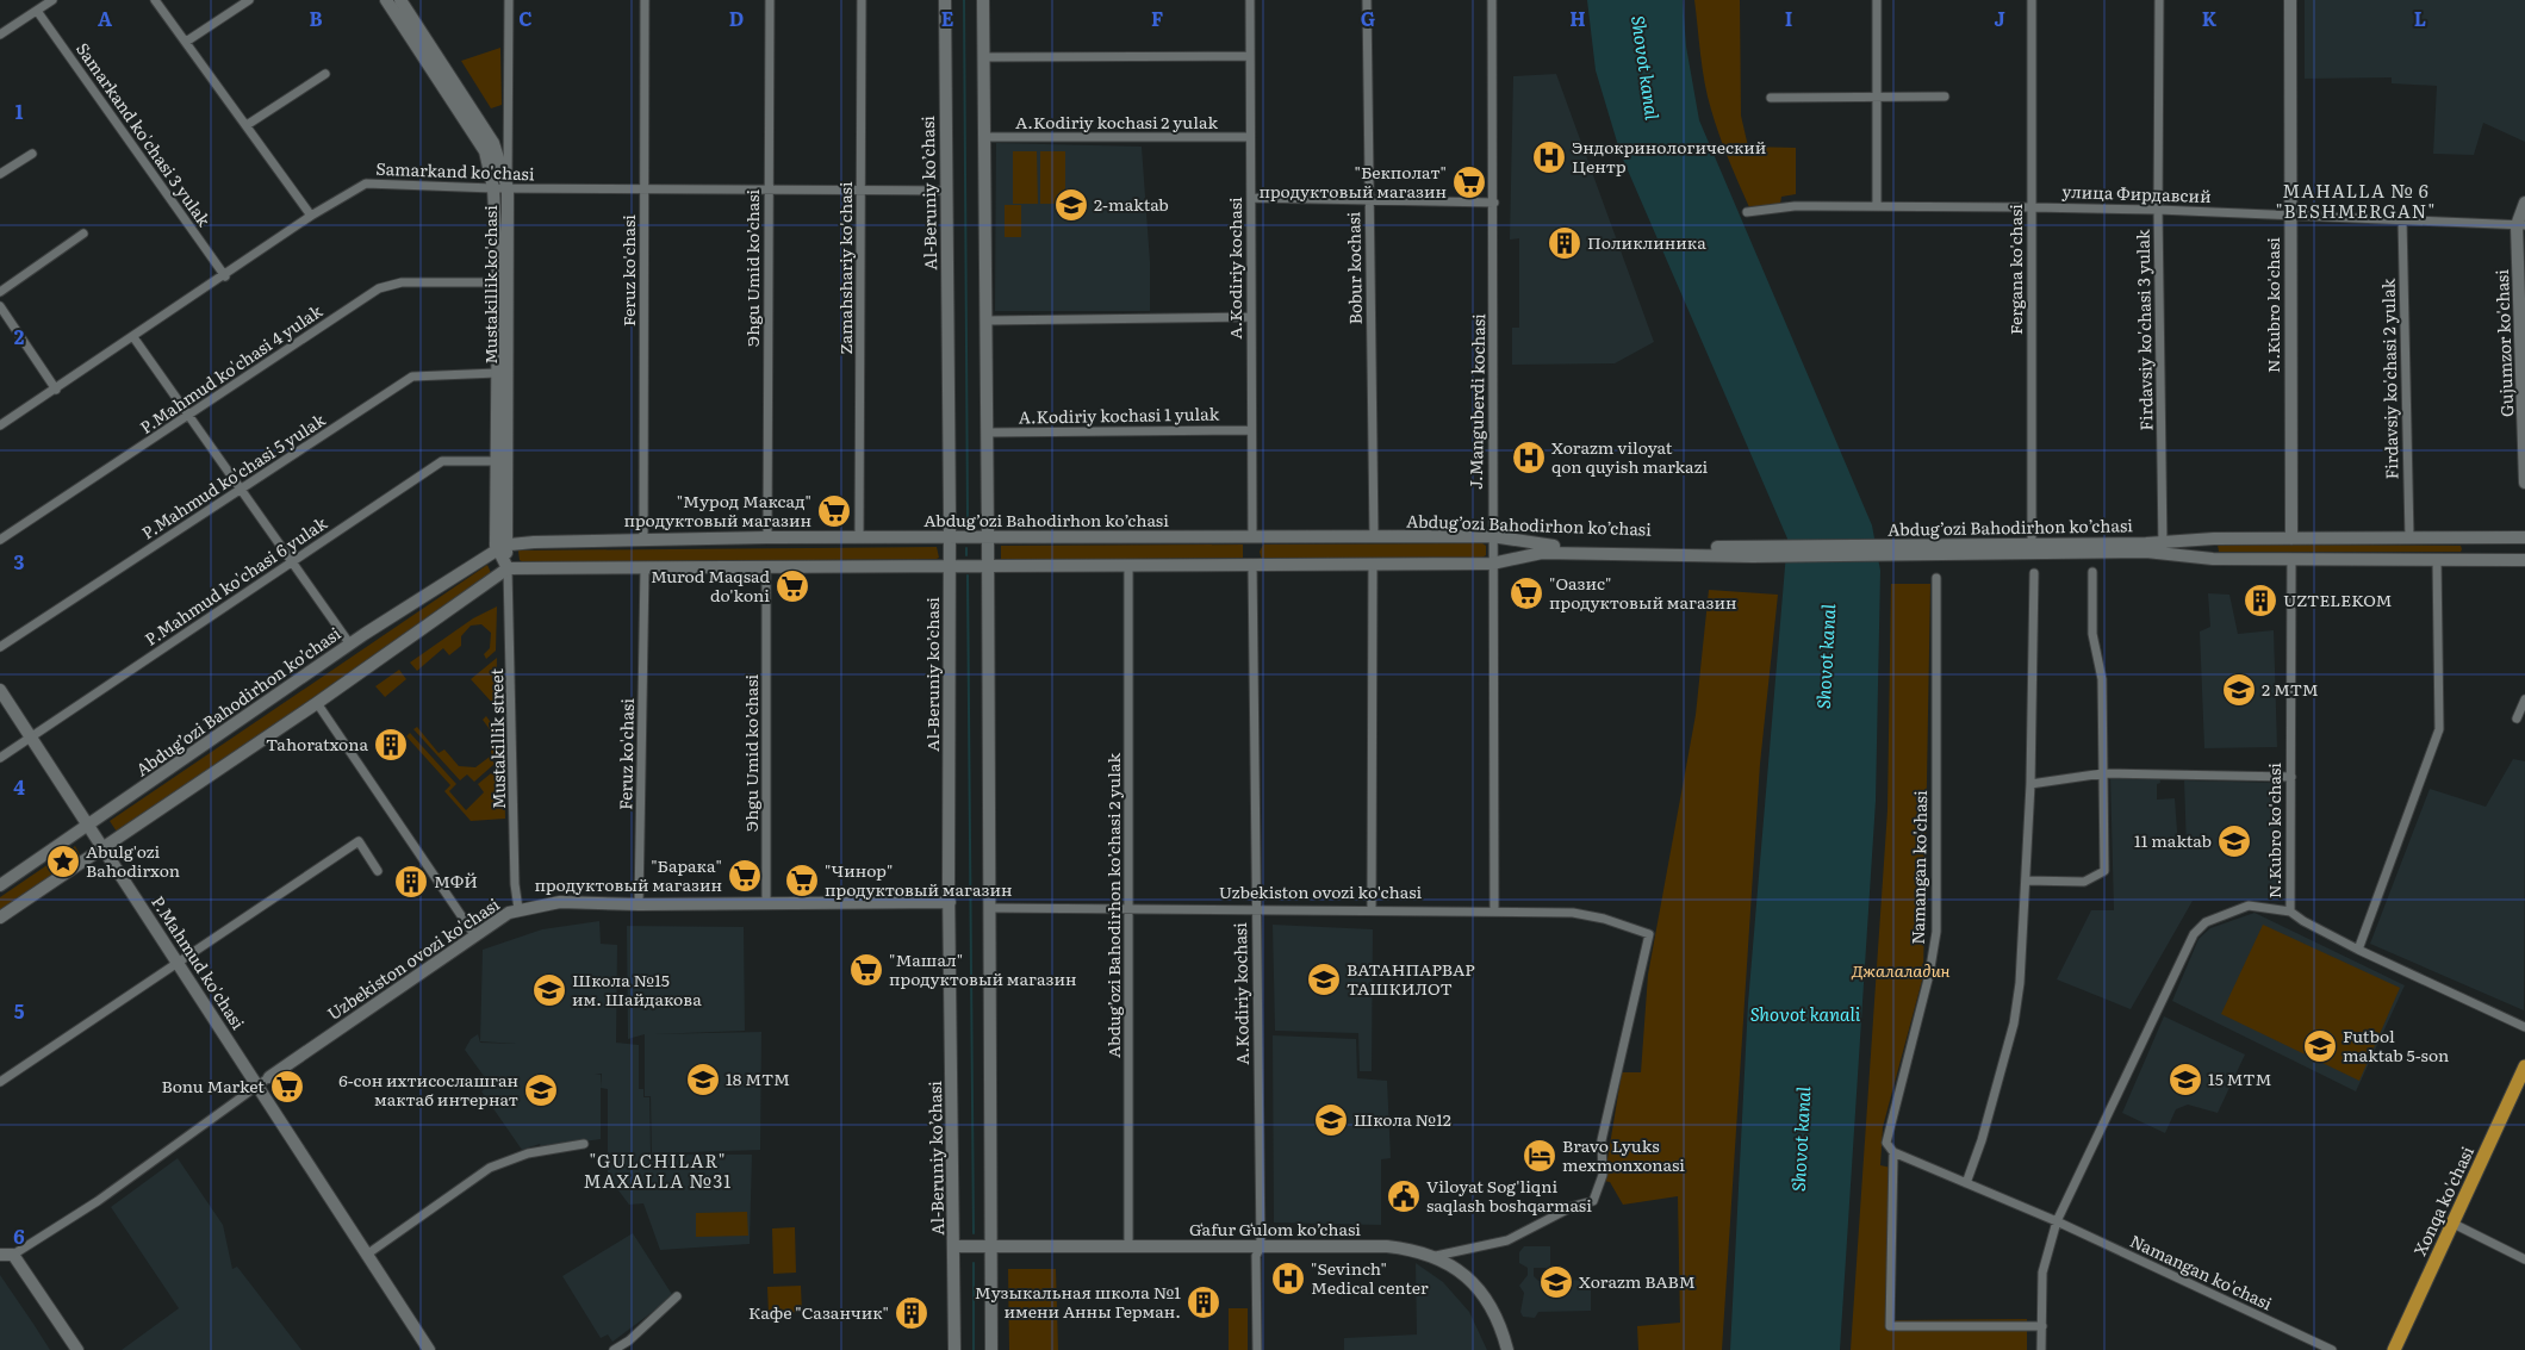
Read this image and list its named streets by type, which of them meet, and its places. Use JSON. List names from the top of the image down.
{
  "streets": {
    "main road": [
      "Al-Beruniy ko’chasi",
      "Mustakillik ko'chasi",
      "N.Kubro ko'chasi",
      "Gujumzor ko'chasi",
      "Abdug’ozi Bahodirhon ko’chasi",
      "Uzbekiston ovozi ko'chasi",
      "P.Mahmud ko'chasi",
      "Xonqa ko'chasi",
      "Gʻafur Gʻulom ko’chasi"
    ],
    "street": [
      "A.Kodiriy kochasi 2 yulak",
      "Samarkand ko'chasi 3 yulak",
      "Samarkand ko'chasi",
      "улица Фирдавсий",
      "Эhgu Umid ko’chasi",
      "Zamahshariy ko'chasi",
      "A.Kodiriy kochasi",
      "Bobur kochasi",
      "Fergana ko'chasi",
      "Feruz ko'chasi",
      "Firdavsiy ko'chasi 3 yulak",
      "P.Mahmud ko'chasi 4 yulak",
      "Firdavsiy ko'chasi 2 yulak",
      "J.Manguberdi kochasi",
      "A.Kodiriy kochasi 1 yulak",
      "P.Mahmud ko'chasi 5 yulak",
      "P.Mahmud ko'chasi 6 yulak",
      "Mustakillik street",
      "Namangan ko'chasi",
      "Abdug’ozi Bahodirhon ko’chasi 2 yulak"
    ]
  },
  "crossings": [
    ["A.Kodiriy kochasi 2 yulak", "A.Kodiriy kochasi"],
    ["Samarkand ko'chasi 3 yulak", "Samarkand ko'chasi"],
    ["Samarkand ko'chasi", "Al-Beruniy ko’chasi"],
    ["Samarkand ko'chasi", "Эhgu Umid ko’chasi"],
    ["Samarkand ko'chasi", "Zamahshariy ko'chasi"],
    ["Samarkand ko'chasi", "Feruz ko'chasi"],
    ["Samarkand ko'chasi", "Mustakillik ko'chasi"],
    ["Al-Beruniy ko’chasi", "Abdug’ozi Bahodirhon ko’chasi"],
    ["Al-Beruniy ko’chasi", "Uzbekiston ovozi ko'chasi"],
    ["Al-Beruniy ko’chasi", "Gʻafur Gʻulom ko’chasi"],
    ["улица Фирдавсий", "Fergana ko'chasi"],
    ["улица Фирдавсий", "N.Kubro ko'chasi"],
    ["улица Фирдавсий", "Firdavsiy ko'chasi 3 yulak"],
    ["улица Фирдавсий", "Gujumzor ko'chasi"],
    ["улица Фирдавсий", "Firdavsiy ko'chasi 2 yulak"],
    ["Эhgu Umid ko’chasi", "Abdug’ozi Bahodirhon ko’chasi"],
    ["Эhgu Umid ko’chasi", "Uzbekiston ovozi ko'chasi"],
    ["Zamahshariy ko'chasi", "Abdug’ozi Bahodirhon ko’chasi"],
    ["A.Kodiriy kochasi", "A.Kodiriy kochasi 1 yulak"],
    ["A.Kodiriy kochasi", "Abdug’ozi Bahodirhon ko’chasi"],
    ["A.Kodiriy kochasi", "Uzbekiston ovozi ko'chasi"],
    ["A.Kodiriy kochasi", "Gʻafur Gʻulom ko’chasi"],
    ["Bobur kochasi", "Abdug’ozi Bahodirhon ko’chasi"],
    ["Feruz ko'chasi", "Abdug’ozi Bahodirhon ko’chasi"],
    ["Feruz ko'chasi", "Uzbekiston ovozi ko'chasi"],
    ["Mustakillik ko'chasi", "P.Mahmud ko'chasi 4 yulak"],
    ["Mustakillik ko'chasi", "P.Mahmud ko'chasi 5 yulak"],
    ["Mustakillik ko'chasi", "Abdug’ozi Bahodirhon ko’chasi"],
    ["Mustakillik ko'chasi", "P.Mahmud ko'chasi 6 yulak"],
    ["N.Kubro ko'chasi", "Abdug’ozi Bahodirhon ko’chasi"],
    ["Firdavsiy ko'chasi 3 yulak", "Abdug’ozi Bahodirhon ko’chasi"],
    ["Firdavsiy ko'chasi 2 yulak", "Abdug’ozi Bahodirhon ko’chasi"],
    ["J.Manguberdi kochasi", "Abdug’ozi Bahodirhon ko’chasi"],
    ["J.Manguberdi kochasi", "Uzbekiston ovozi ko'chasi"],
    ["Abdug’ozi Bahodirhon ko’chasi", "Mustakillik street"],
    ["Abdug’ozi Bahodirhon ko’chasi", "Abdug’ozi Bahodirhon ko’chasi 2 yulak"],
    ["Abdug’ozi Bahodirhon ko’chasi", "P.Mahmud ko'chasi"],
    ["P.Mahmud ko'chasi 6 yulak", "P.Mahmud ko'chasi"],
    ["Mustakillik street", "Uzbekiston ovozi ko'chasi"],
    ["Uzbekiston ovozi ko'chasi", "Abdug’ozi Bahodirhon ko’chasi 2 yulak"],
    ["Uzbekiston ovozi ko'chasi", "P.Mahmud ko'chasi"],
    ["Uzbekiston ovozi ko'chasi", "Gʻafur Gʻulom ko’chasi"],
    ["Abdug’ozi Bahodirhon ko’chasi 2 yulak", "Gʻafur Gʻulom ko’chasi"]
  ],
  "districts": ["MAHALLA № 6 \"BESHMERGAN\"", "\"GULCHILAR\" MAXALLA №31"],
  "water": ["Shovot kanal", "Shovot kanali"],
  "parks": ["Джалаладин"],
  "places": {
    "hospital": ["Эндокринологический Центр", "Xorazm viloyat qon quyish markazi", "\"Sevinch\" Medical center"],
    "supermarket": [
      "\"Бекполат\" продуктовый магазин",
      "\"Мурод Максад\" продуктовый магазин",
      "Murod Maqsad do'koni",
      "\"Оазис\" продуктовый магазин",
      "\"Барака\" продуктовый магазин",
      "\"Чинор\" продуктовый магазин",
      "\"Машал\" продуктовый магазин",
      "Bonu Market"
    ],
    "school or university": [
      "2-maktab",
      "2 MTM",
      "11 maktab",
      "ВАТАНПАРВАР ТАШКИЛОТ",
      "Школа №15 им. Шайдакова",
      "Futbol maktab 5-son",
      "18 MTM",
      "15 MTM",
      "6-сон ихтисослашган мактаб интернат",
      "Школа №12",
      "Xorazm BABM"
    ],
    "building": [
      "Поликлиника",
      "UZTELEKOM",
      "Tahoratxona",
      "МФЙ",
      "Музыкальная школа №1 имени Анны Герман.",
      "Кафе \"Сазанчик\""
    ],
    "place": ["Abulg'ozi Bahodirxon"],
    "hotel": ["Bravo Lyuks mexmonxonasi"],
    "public building": ["Viloyat Sog'liqni saqlash boshqarmasi"]
  },
  "grid": {
    "columns": [
      "A",
      "B",
      "C",
      "D",
      "E",
      "F",
      "G",
      "H",
      "I",
      "J",
      "K",
      "L"
    ],
    "rows": [
      "1",
      "2",
      "3",
      "4",
      "5",
      "6"
    ]
  }
}
